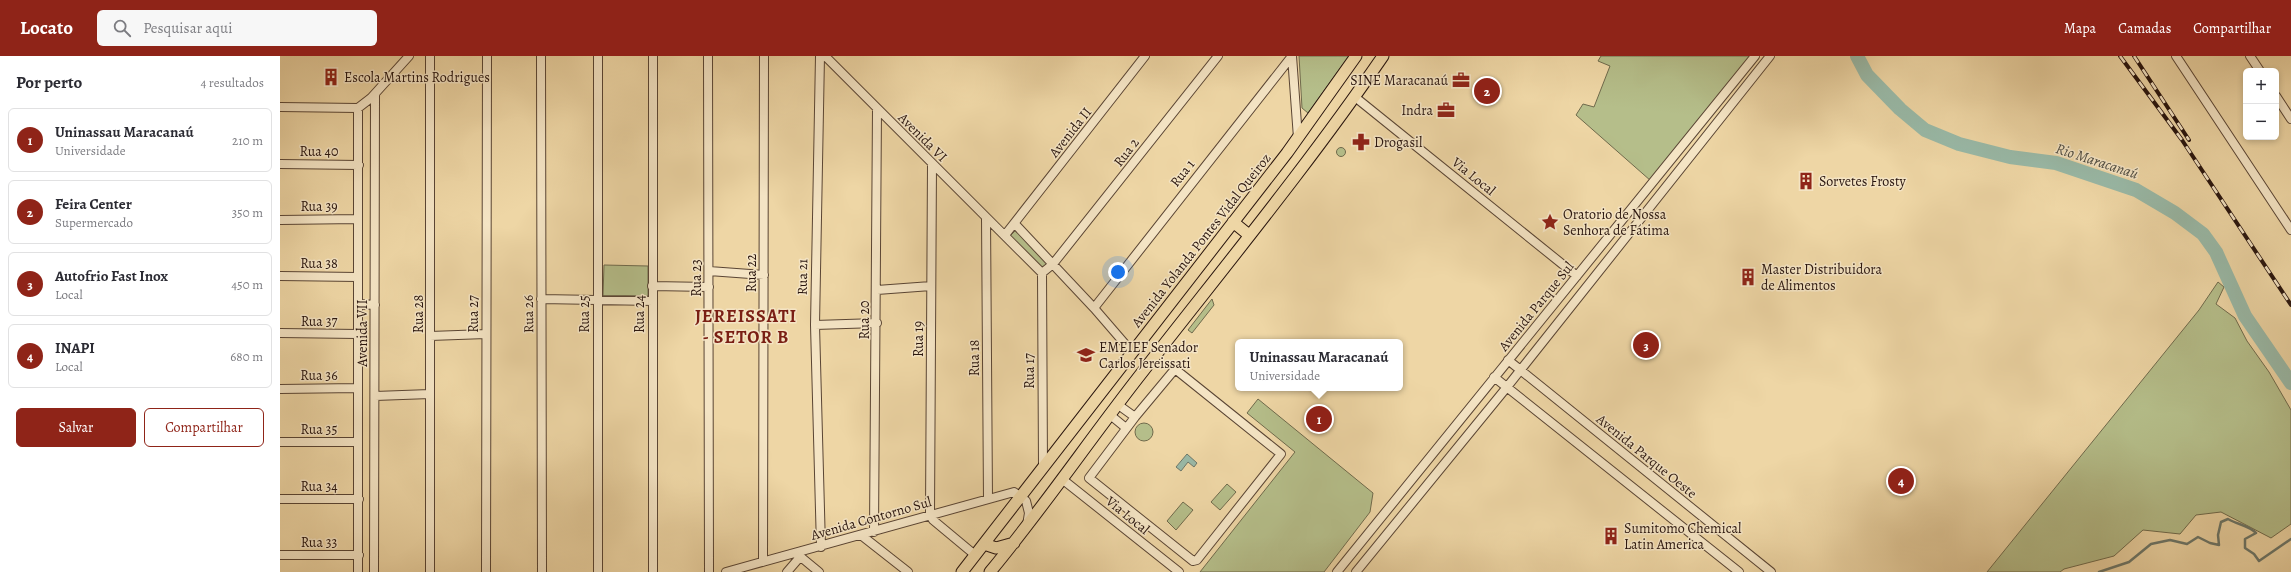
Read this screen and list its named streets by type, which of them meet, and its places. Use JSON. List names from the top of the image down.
{
  "streets": {
    "main road": ["Avenida Yolanda Pontes Vidal Queiroz"],
    "street": [
      "Avenida II",
      "Avenida VI",
      "Rua 40",
      "Rua 2",
      "Rua 1",
      "Via Local",
      "Rua 39",
      "Rua 38",
      "Rua 22",
      "Rua 21",
      "Rua 23",
      "Avenida Parque Sul",
      "Rua 28",
      "Rua 27",
      "Rua 26",
      "Rua 25",
      "Rua 24",
      "Rua 20",
      "Rua 37",
      "Avenida VII",
      "Rua 19",
      "Rua 18",
      "Rua 17",
      "Rua 36",
      "Rua 35",
      "Avenida Parque Oeste",
      "Rua 34",
      "Avenida Contorno Sul",
      "Rua 33"
    ]
  },
  "crossings": [
    ["Avenida II", "Avenida VI"],
    ["Avenida VI", "Rua 2"],
    ["Avenida VI", "Rua 20"],
    ["Avenida VI", "Rua 19"],
    ["Avenida VI", "Rua 18"],
    ["Avenida VI", "Rua 17"],
    ["Rua 40", "Avenida VII"],
    ["Rua 2", "Rua 17"],
    ["Via Local", "Avenida Parque Sul"],
    ["Rua 39", "Avenida VII"],
    ["Avenida Yolanda Pontes Vidal Queiroz", "Rua 17"],
    ["Avenida Yolanda Pontes Vidal Queiroz", "Avenida Contorno Sul"],
    ["Rua 38", "Avenida VII"],
    ["Rua 22", "Avenida Contorno Sul"],
    ["Rua 21", "Avenida Contorno Sul"],
    ["Avenida Parque Sul", "Avenida Parque Oeste"],
    ["Rua 20", "Avenida Contorno Sul"],
    ["Rua 37", "Avenida VII"],
    ["Avenida VII", "Rua 36"],
    ["Avenida VII", "Rua 35"],
    ["Avenida VII", "Rua 34"],
    ["Avenida VII", "Rua 33"],
    ["Rua 19", "Avenida Contorno Sul"],
    ["Rua 18", "Avenida Contorno Sul"]
  ],
  "districts": ["JEREISSATI - SETOR B"],
  "water": ["Rio Maracanaú"],
  "places": {
    "building": [
      "Escola Martins Rodrigues",
      "Sorvetes Frosty",
      "Master Distribuidora de Alimentos",
      "Sumitomo Chemical Latin America"
    ],
    "office": ["SINE Maracanaú", "Indra"],
    "pharmacy": ["Drogasil"],
    "place": ["Oratorio de Nossa Senhora de Fátima"],
    "school or university": ["EMEIEF Senador Carlos Jereissati"]
  },
  "page": {
    "header": "Locato",
    "search": "Pesquisar aqui",
    "nav": ["Mapa", "Camadas", "Compartilhar"],
    "heading": ["Por perto", "4 resultados"],
    "map_buttons": ["+", "−"],
    "pins": [
      "2",
      "3",
      "1",
      "4"
    ],
    "list": [
      {
        "mark": "1",
        "name": "Uninassau Maracanaú",
        "note": "Universidade",
        "value": "210 m"
      },
      {
        "mark": "2",
        "name": "Feira Center",
        "note": "Supermercado",
        "value": "350 m"
      },
      {
        "mark": "3",
        "name": "Autofrio Fast Inox",
        "note": "Local",
        "value": "450 m"
      },
      {
        "mark": "4",
        "name": "INAPI",
        "note": "Local",
        "value": "680 m"
      }
    ],
    "popup": ["Uninassau Maracanaú", "Universidade"],
    "buttons": ["Salvar", "Compartilhar"]
  }
}
